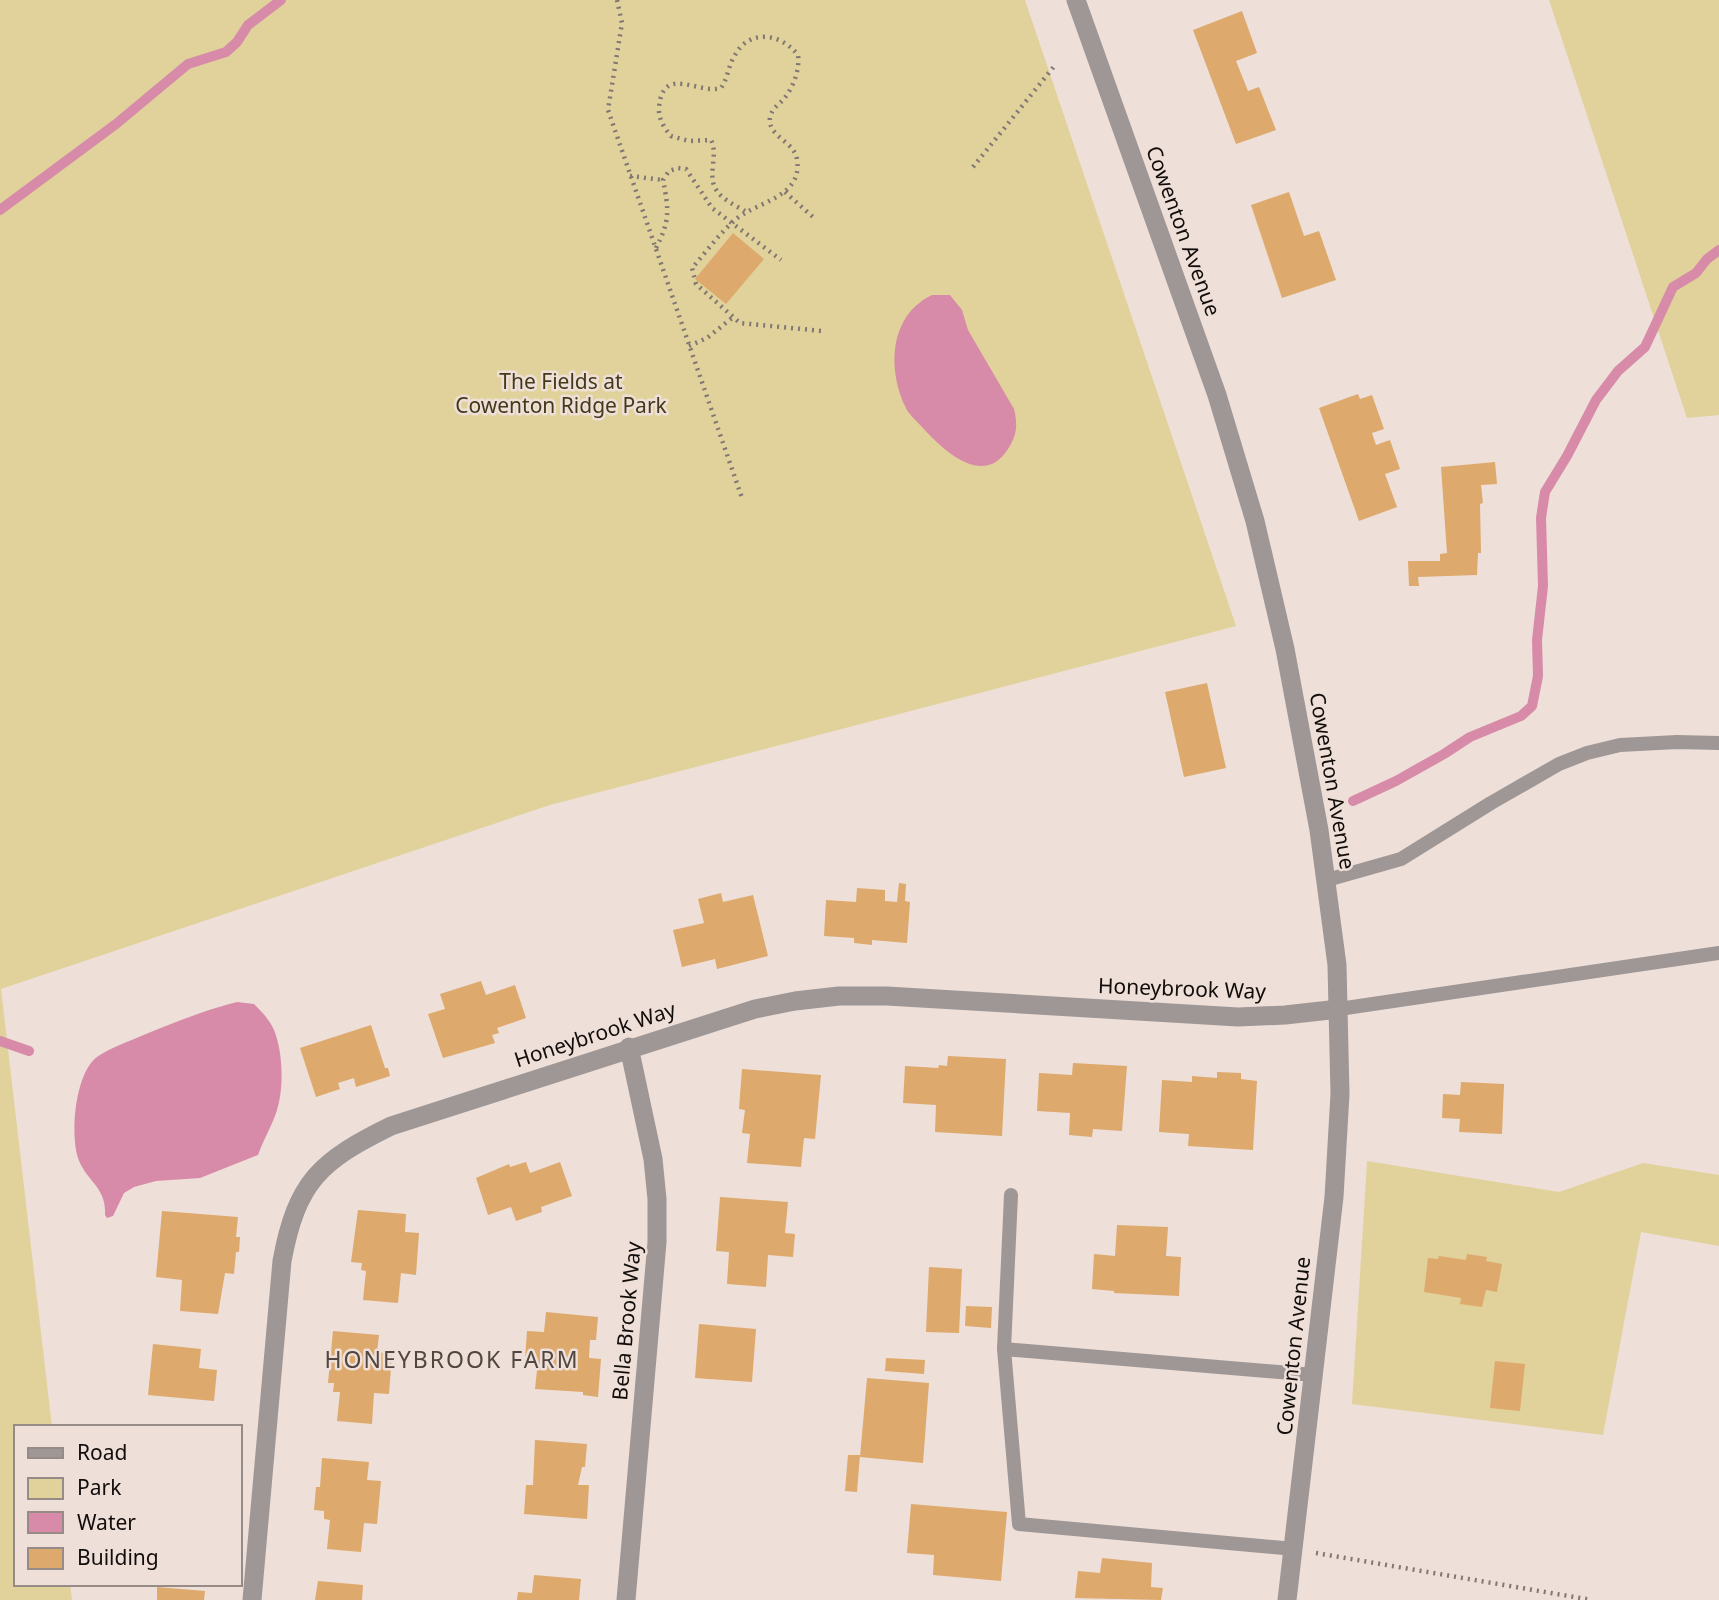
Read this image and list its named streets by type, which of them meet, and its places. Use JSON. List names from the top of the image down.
{
  "streets": {
    "street": ["Cowenton Avenue", "Honeybrook Way", "Bella Brook Way"]
  },
  "crossings": [
    ["Cowenton Avenue", "Honeybrook Way"],
    ["Honeybrook Way", "Bella Brook Way"]
  ],
  "districts": ["HONEYBROOK FARM"],
  "parks": ["The Fields at Cowenton Ridge Park"],
  "legend": [
    "Road",
    "Park",
    "Water",
    "Building"
  ]
}
